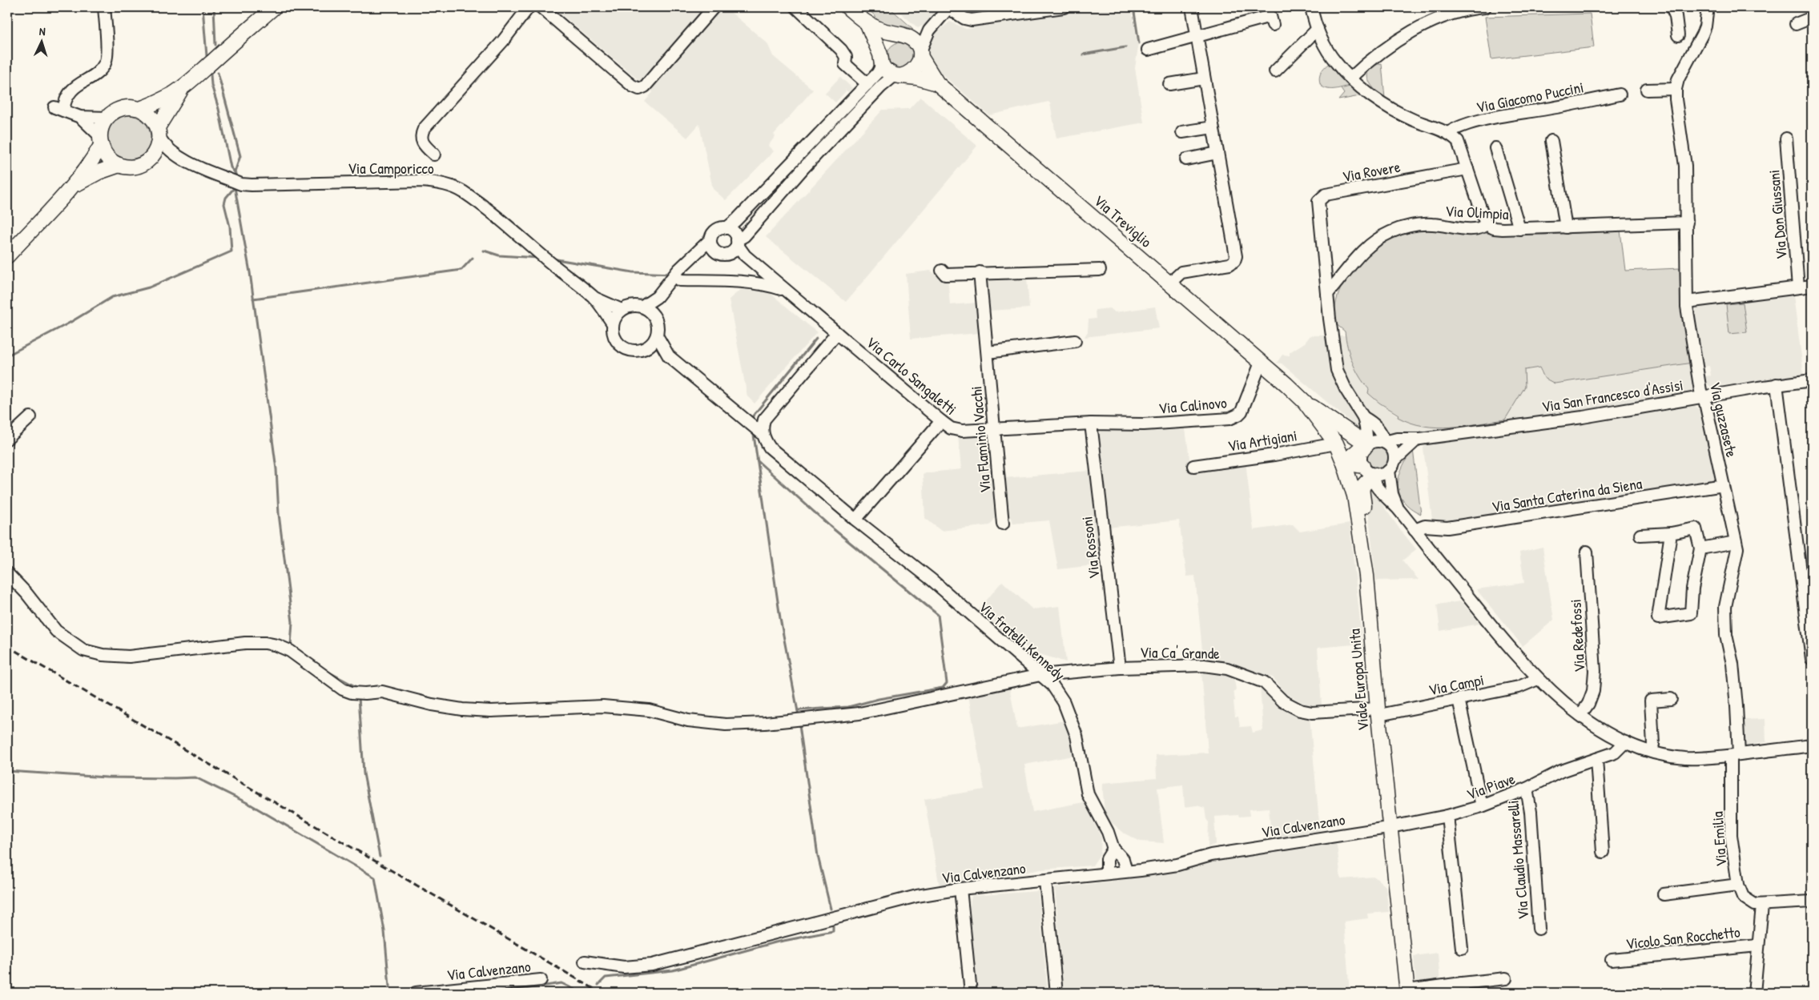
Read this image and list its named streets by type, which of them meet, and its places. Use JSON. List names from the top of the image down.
{
  "streets": {
    "main road": ["Via Treviglio", "Viale Europa Unita"],
    "street": [
      "Via Giacomo Puccini",
      "Via Camporicco",
      "Via Rovere",
      "Via Olimpia",
      "Via Don Giussani",
      "Via Carlo Sangaletti",
      "Via San Francesco d'Assisi",
      "Via Calinovo",
      "Via guzzasete",
      "Via Flaminio Vacchi",
      "Via Artigiani",
      "Via Santa Caterina da Siena",
      "Via Rossoni",
      "Via Redefossi",
      "Via fratelli Kennedy",
      "Via Ca' Grande",
      "Via Campi",
      "Via Piave",
      "Via Calvenzano",
      "Via Emilia",
      "Via Claudio Massarelli",
      "Vicolo San Rocchetto"
    ]
  },
  "crossings": [
    ["Via Rovere", "Via Olimpia"],
    ["Via Olimpia", "Via guzzasete"],
    ["Via Treviglio", "Via Calinovo"],
    ["Via Treviglio", "Viale Europa Unita"],
    ["Via Carlo Sangaletti", "Via Calinovo"],
    ["Via Carlo Sangaletti", "Via Flaminio Vacchi"],
    ["Via Carlo Sangaletti", "Via Rossoni"],
    ["Via San Francesco d'Assisi", "Via guzzasete"],
    ["Via Calinovo", "Via Rossoni"],
    ["Via guzzasete", "Via Santa Caterina da Siena"],
    ["Via guzzasete", "Via Emilia"],
    ["Via Artigiani", "Viale Europa Unita"],
    ["Via Rossoni", "Via Ca' Grande"],
    ["Via fratelli Kennedy", "Via Ca' Grande"],
    ["Via fratelli Kennedy", "Via Calvenzano"],
    ["Via Ca' Grande", "Viale Europa Unita"],
    ["Via Ca' Grande", "Via Campi"],
    ["Viale Europa Unita", "Via Campi"],
    ["Viale Europa Unita", "Via Piave"],
    ["Viale Europa Unita", "Via Calvenzano"],
    ["Via Piave", "Via Calvenzano"],
    ["Via Piave", "Via Claudio Massarelli"]
  ],
  "north": "top"
}
